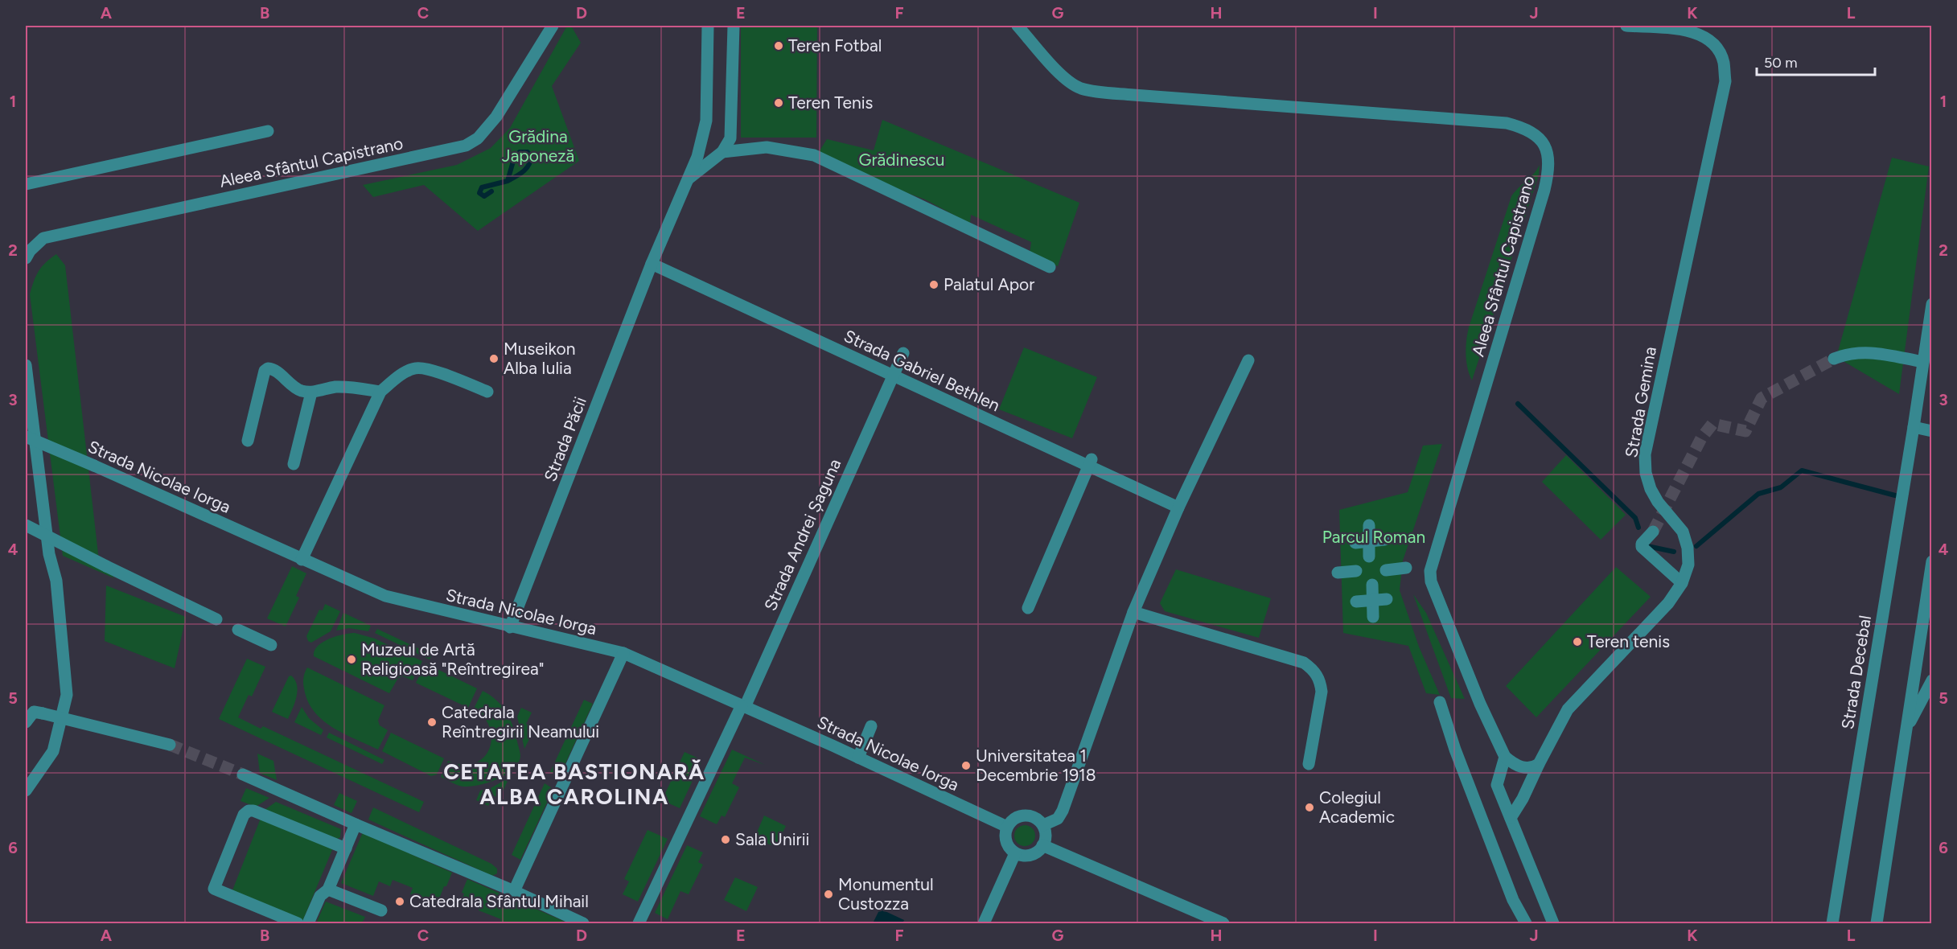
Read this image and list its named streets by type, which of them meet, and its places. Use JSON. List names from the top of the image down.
{
  "streets": {
    "street": [
      "Aleea Sfântul Capistrano",
      "Strada Gabriel Bethlen",
      "Strada Gemina",
      "Strada Păcii",
      "Strada Nicolae Iorga",
      "Strada Andrei Șaguna",
      "Strada Decebal"
    ]
  },
  "crossings": [
    ["Strada Gabriel Bethlen", "Strada Păcii"],
    ["Strada Gabriel Bethlen", "Strada Andrei Șaguna"],
    ["Strada Păcii", "Strada Nicolae Iorga"],
    ["Strada Nicolae Iorga", "Strada Andrei Șaguna"]
  ],
  "districts": ["CETATEA BASTIONARĂ ALBA CAROLINA"],
  "parks": ["Grădina Japoneză", "Grădinescu", "Parcul Roman"],
  "places": [
    "Teren Fotbal",
    "Teren Tenis",
    "Palatul Apor",
    "Museikon Alba Iulia",
    "Teren tenis",
    "Muzeul de Artă Religioasă \"Reîntregirea\"",
    "Catedrala Reîntregirii Neamului",
    "Universitatea 1 Decembrie 1918",
    "Colegiul Academic",
    "Sala Unirii",
    "Monumentul Custozza",
    "Catedrala Sfântul Mihail"
  ],
  "scale_bar": "50 m",
  "grid": {
    "columns": [
      "A",
      "B",
      "C",
      "D",
      "E",
      "F",
      "G",
      "H",
      "I",
      "J",
      "K",
      "L"
    ],
    "rows": [
      "1",
      "2",
      "3",
      "4",
      "5",
      "6"
    ]
  }
}
